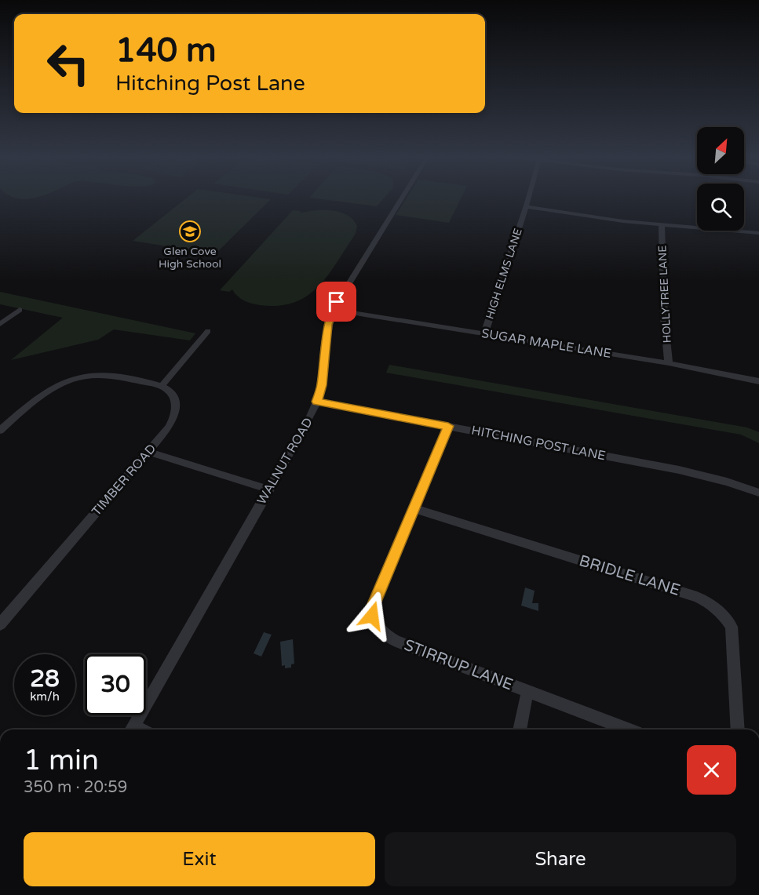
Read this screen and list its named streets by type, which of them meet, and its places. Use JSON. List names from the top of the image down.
{
  "streets": {
    "street": [
      "HIGH ELMS LANE",
      "HOLLYTREE LANE",
      "SUGAR MAPLE LANE",
      "HITCHING POST LANE",
      "WALNUT ROAD",
      "TIMBER ROAD",
      "BRIDLE LANE",
      "STIRRUP LANE"
    ]
  },
  "crossings": [
    ["HIGH ELMS LANE", "SUGAR MAPLE LANE"],
    ["HOLLYTREE LANE", "SUGAR MAPLE LANE"],
    ["SUGAR MAPLE LANE", "WALNUT ROAD"],
    ["HITCHING POST LANE", "WALNUT ROAD"],
    ["HITCHING POST LANE", "STIRRUP LANE"],
    ["BRIDLE LANE", "STIRRUP LANE"]
  ],
  "places": {
    "school or university": ["Glen Cove High School"]
  },
  "north": "top right",
  "page": {
    "turn": ["140 m", "Hitching Post Lane"],
    "speed": "28 km/h",
    "limit": "30",
    "heading": ["1 min", "350 m · 20:59"],
    "buttons": ["Exit", "Share"]
  }
}
